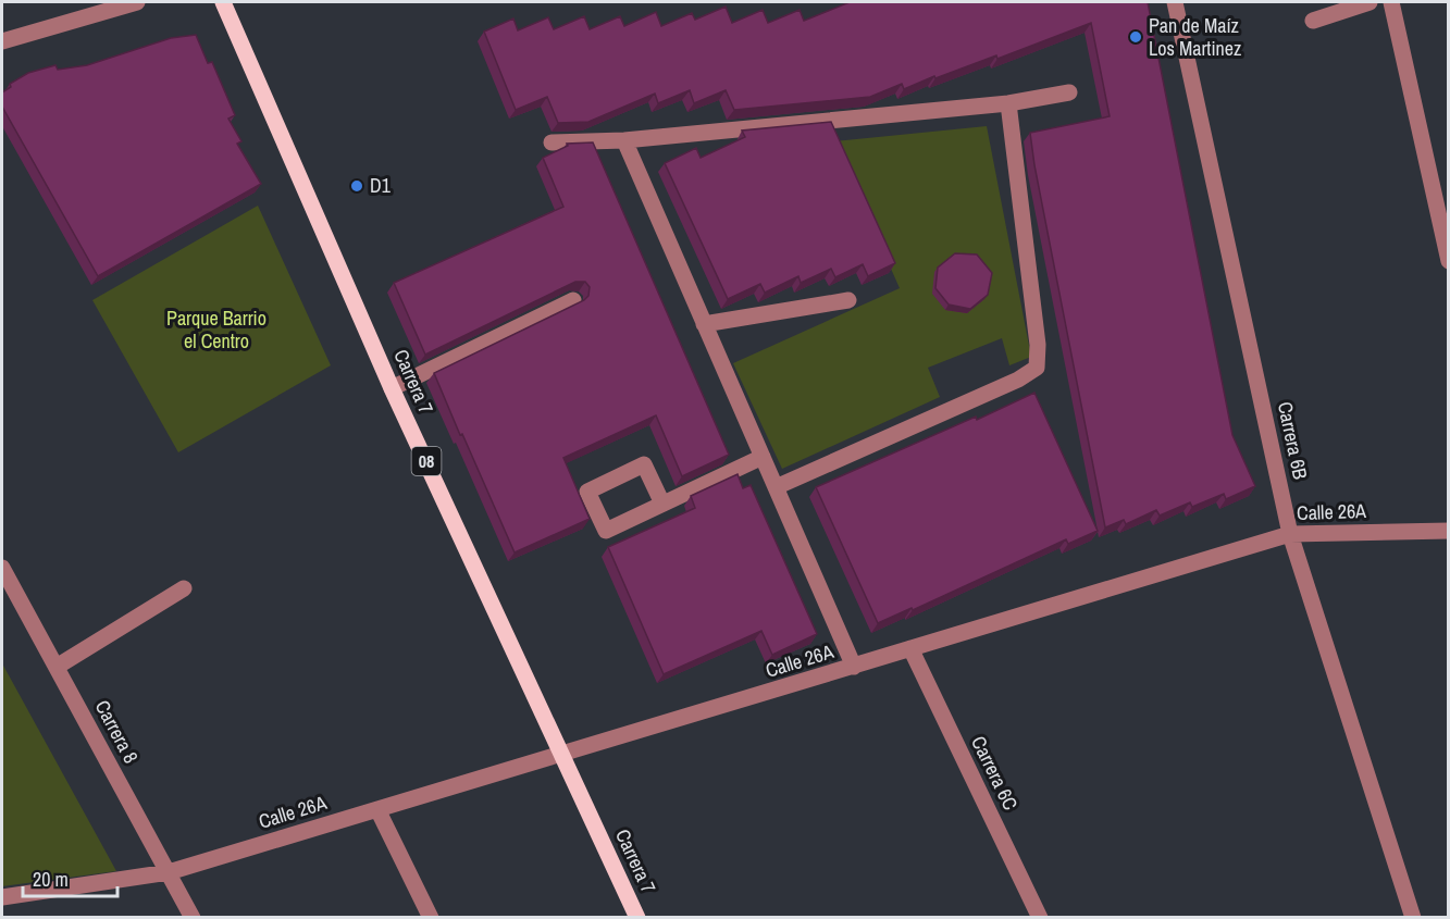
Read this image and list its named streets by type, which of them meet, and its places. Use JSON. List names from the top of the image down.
{
  "streets": {
    "main road": ["Carrera 7", "08"],
    "street": [
      "Carrera 6B",
      "Calle 26A",
      "Carrera 8",
      "Carrera 6C"
    ]
  },
  "crossings": [
    ["Carrera 7", "Calle 26A"],
    ["Carrera 6B", "Calle 26A"],
    ["Calle 26A", "Carrera 8"],
    ["Calle 26A", "Carrera 6C"]
  ],
  "parks": ["Parque Barrio el Centro"],
  "places": ["Pan de Maíz Los Martinez", "D1"],
  "scale_bar": "20 m"
}
